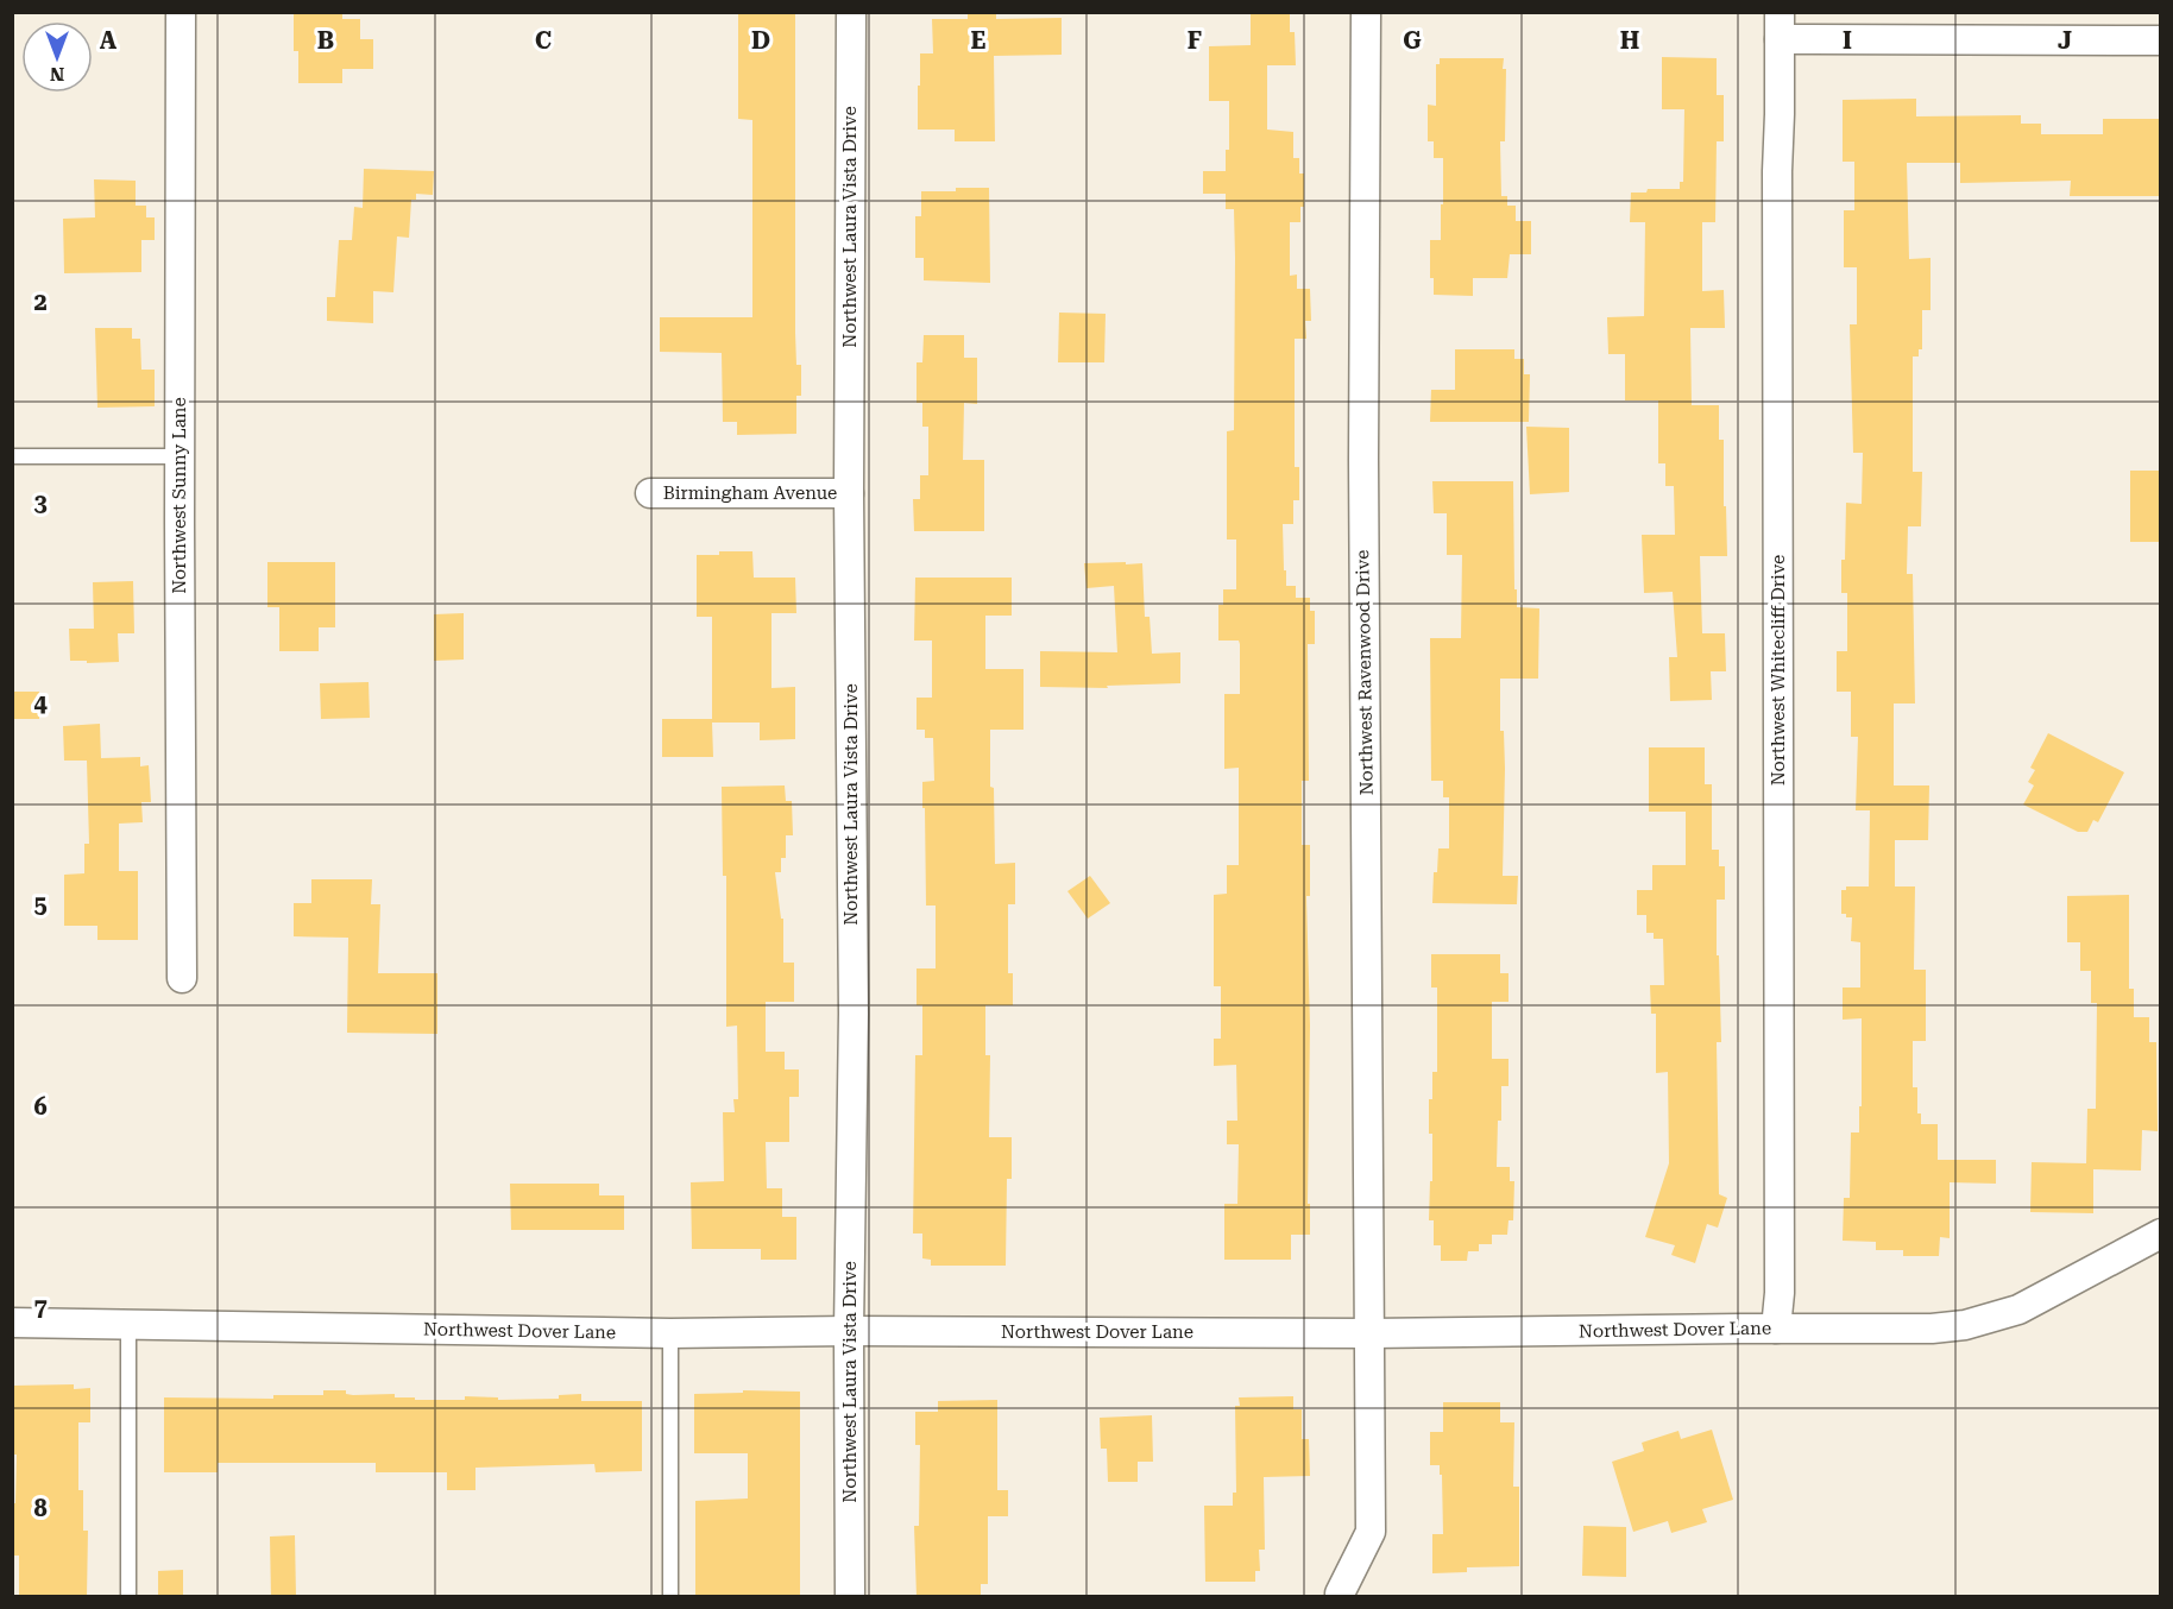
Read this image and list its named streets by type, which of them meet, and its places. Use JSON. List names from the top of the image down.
{
  "streets": {
    "street": [
      "Northwest Laura Vista Drive",
      "Birmingham Avenue",
      "Northwest Sunny Lane",
      "Northwest Whitecliff Drive",
      "Northwest Ravenwood Drive",
      "Northwest Dover Lane"
    ]
  },
  "crossings": [
    ["Northwest Laura Vista Drive", "Birmingham Avenue"],
    ["Northwest Laura Vista Drive", "Northwest Dover Lane"],
    ["Northwest Whitecliff Drive", "Northwest Dover Lane"],
    ["Northwest Ravenwood Drive", "Northwest Dover Lane"]
  ],
  "north": "bottom",
  "grid": {
    "columns": [
      "A",
      "B",
      "C",
      "D",
      "E",
      "F",
      "G",
      "H",
      "I",
      "J"
    ],
    "rows": [
      "2",
      "3",
      "4",
      "5",
      "6",
      "7",
      "8"
    ]
  }
}
